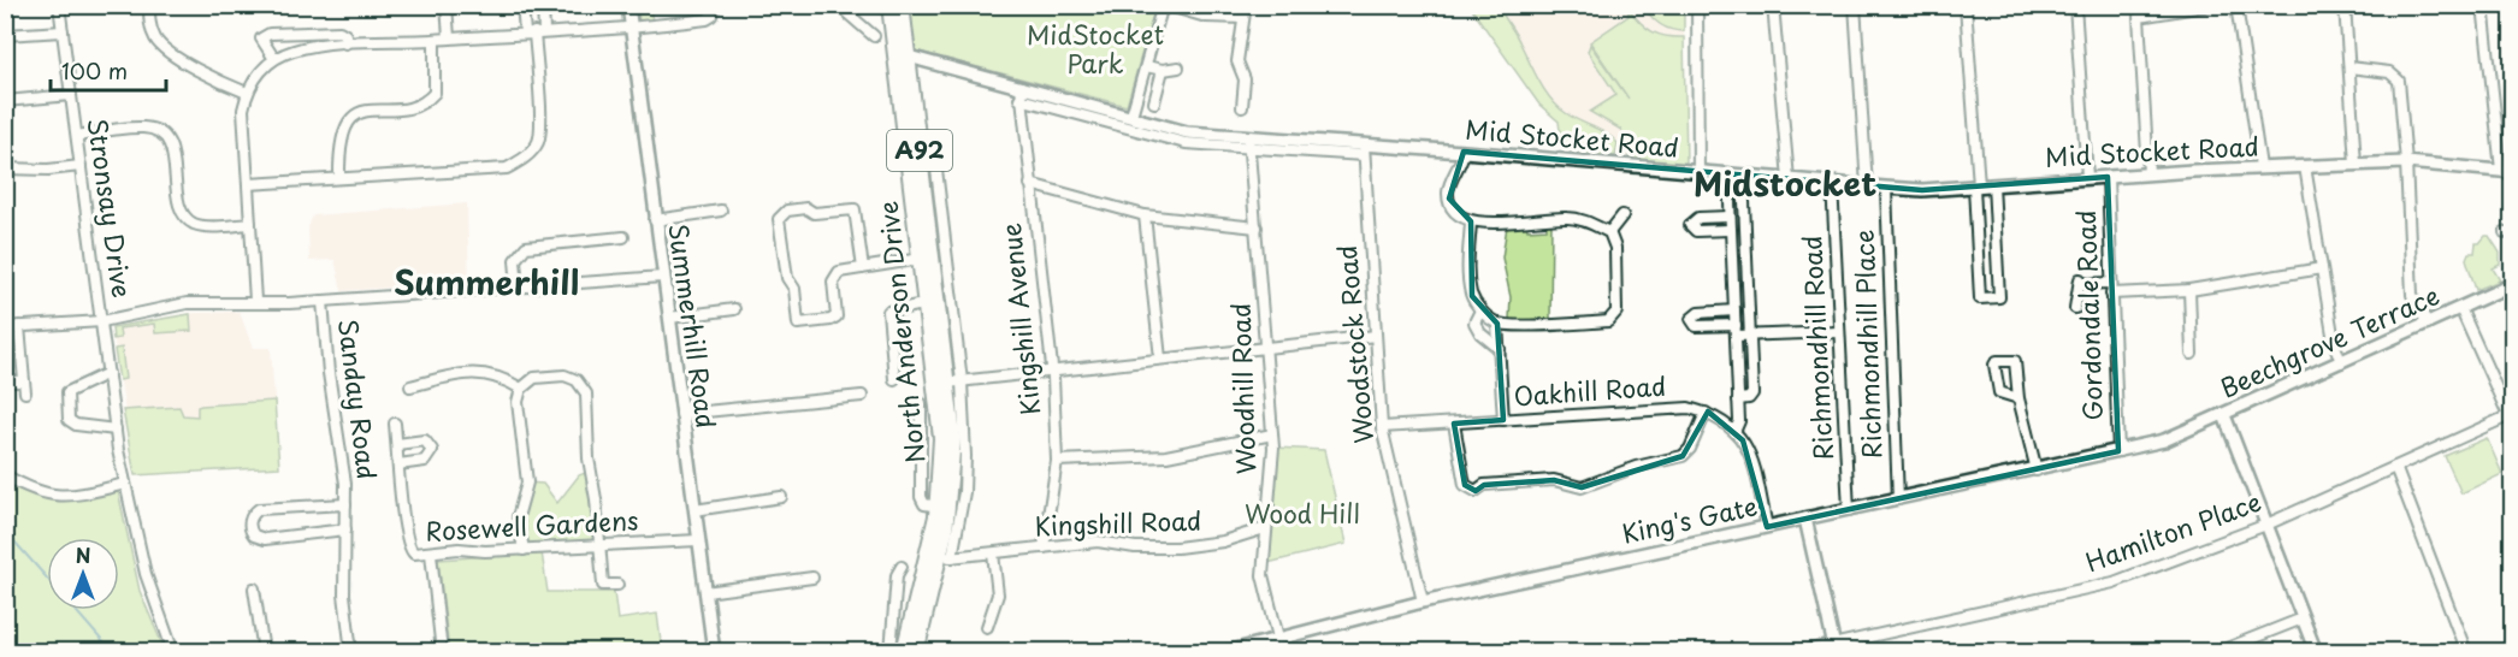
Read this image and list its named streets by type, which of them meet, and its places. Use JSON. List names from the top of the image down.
{
  "streets": {
    "main road": ["A92", "North Anderson Drive"],
    "street": [
      "Mid Stocket Road",
      "Stronsay Drive",
      "Gordondale Road",
      "Kingshill Avenue",
      "Summerhill Road",
      "Beechgrove Terrace",
      "Woodstock Road",
      "Richmondhill Place",
      "Richmondhill Road",
      "Woodhill Road",
      "Oakhill Road",
      "Sanday Road",
      "King's Gate",
      "Kingshill Road",
      "Rosewell Gardens",
      "Hamilton Place"
    ]
  },
  "crossings": [
    ["Mid Stocket Road", "Gordondale Road"],
    ["Mid Stocket Road", "Kingshill Avenue"],
    ["Mid Stocket Road", "North Anderson Drive"],
    ["Mid Stocket Road", "Woodstock Road"],
    ["Mid Stocket Road", "Richmondhill Place"],
    ["Mid Stocket Road", "Richmondhill Road"],
    ["Mid Stocket Road", "Woodhill Road"],
    ["Gordondale Road", "King's Gate"],
    ["Kingshill Avenue", "Kingshill Road"],
    ["Summerhill Road", "Rosewell Gardens"],
    ["North Anderson Drive", "Kingshill Road"],
    ["Beechgrove Terrace", "King's Gate"],
    ["Woodstock Road", "Oakhill Road"],
    ["Woodstock Road", "King's Gate"],
    ["Richmondhill Place", "King's Gate"],
    ["Richmondhill Road", "King's Gate"],
    ["Woodhill Road", "King's Gate"],
    ["Woodhill Road", "Kingshill Road"]
  ],
  "districts": ["Midstocket", "Summerhill"],
  "parks": ["MidStocket Park", "Wood Hill"],
  "scale_bar": "100 m",
  "north": "top"
}
